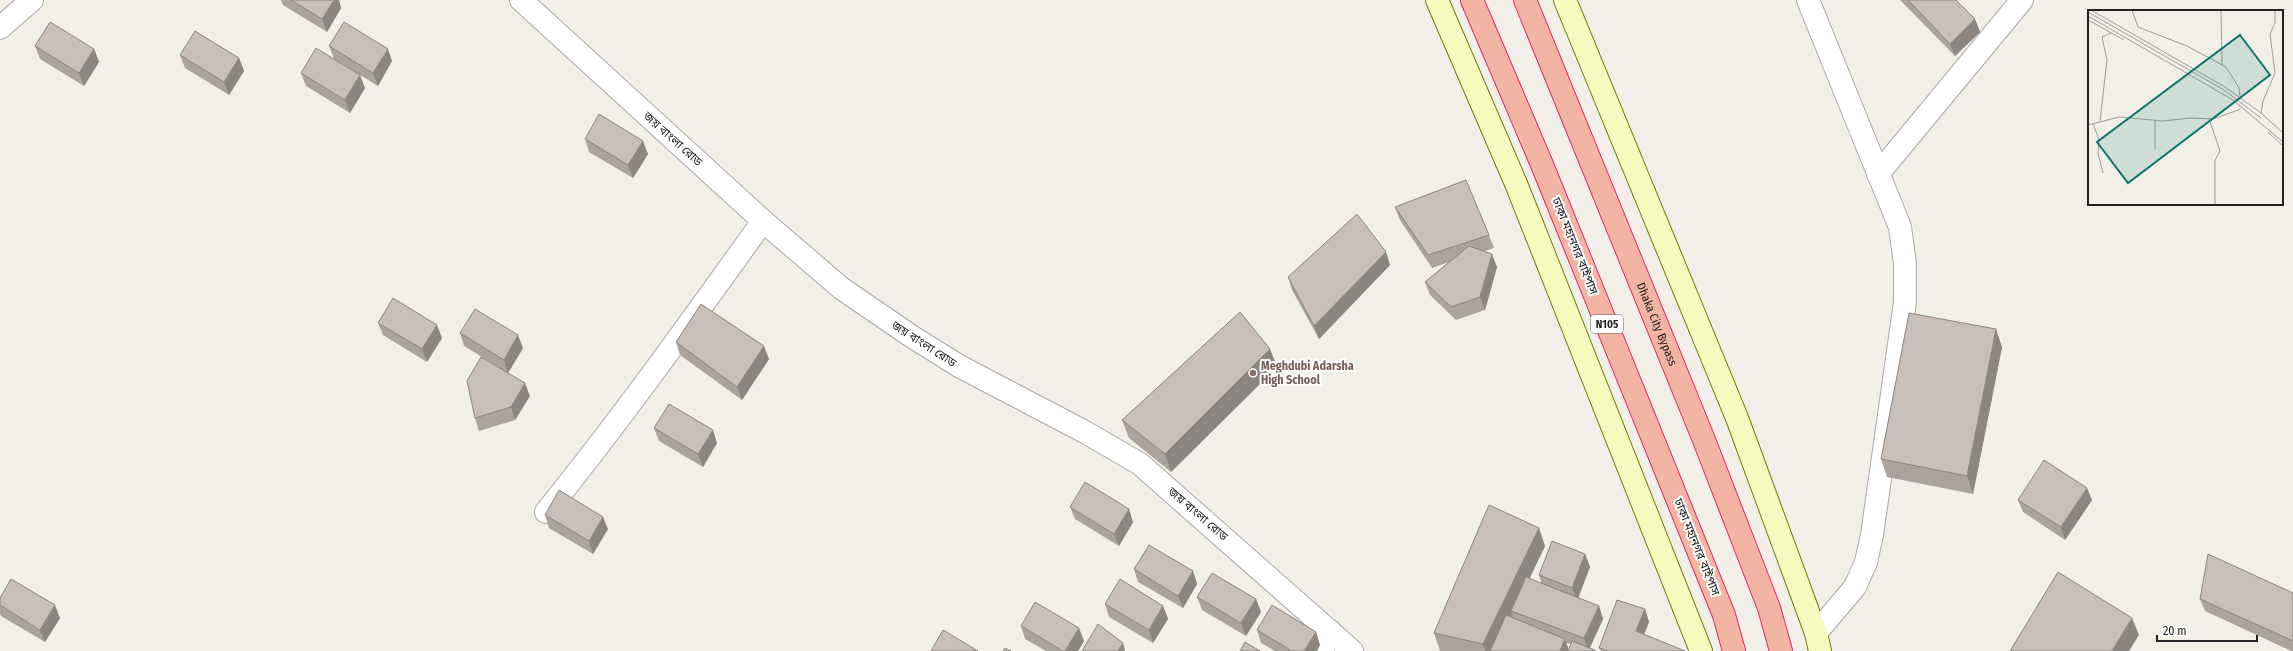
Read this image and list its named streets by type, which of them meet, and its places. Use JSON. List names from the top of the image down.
{
  "streets": {
    "highway": ["ঢাকা মহানগর বাইপাস", "N105", "Dhaka City Bypass"],
    "street": ["জয় বাংলা রোড"]
  },
  "places": ["Meghdubi Adarsha High School"],
  "scale_bar": "20 m"
}
